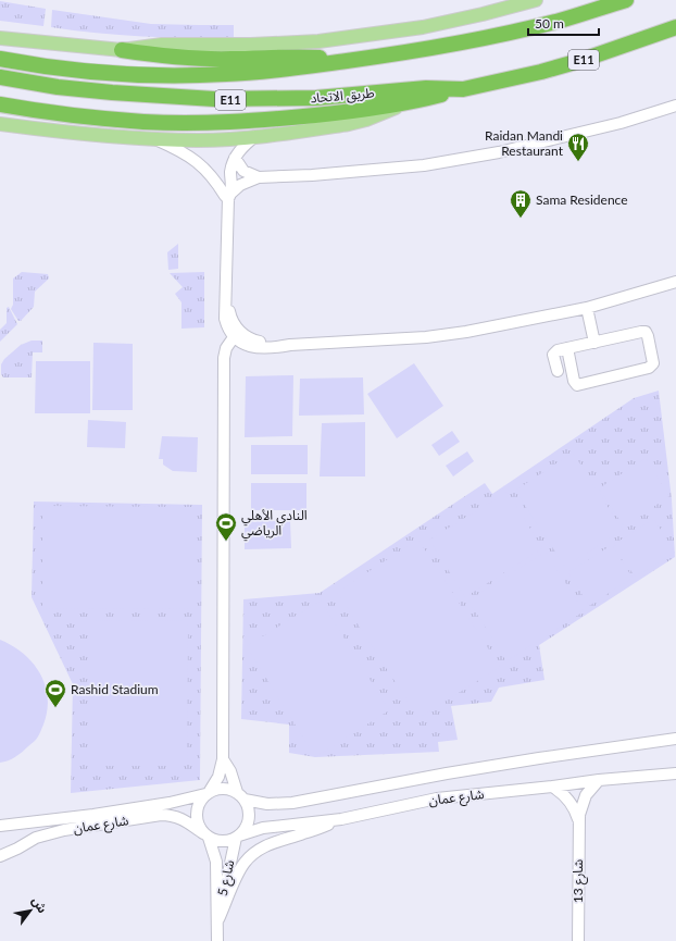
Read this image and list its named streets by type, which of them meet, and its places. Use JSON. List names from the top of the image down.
{
  "streets": {
    "highway": ["E11", "طريق الاتحاد"],
    "street": ["شارع عمان", "شارع 5", "شارع 13"]
  },
  "crossings": [
    ["شارع عمان", "شارع 5"],
    ["شارع عمان", "شارع 13"]
  ],
  "places": {
    "restaurant": ["Raidan Mandi Restaurant"],
    "building": ["Sama Residence"],
    "sports": ["النادي الأهلي الرياضي", "Rashid Stadium"]
  },
  "scale_bar": "50 m",
  "north": "top right"
}
